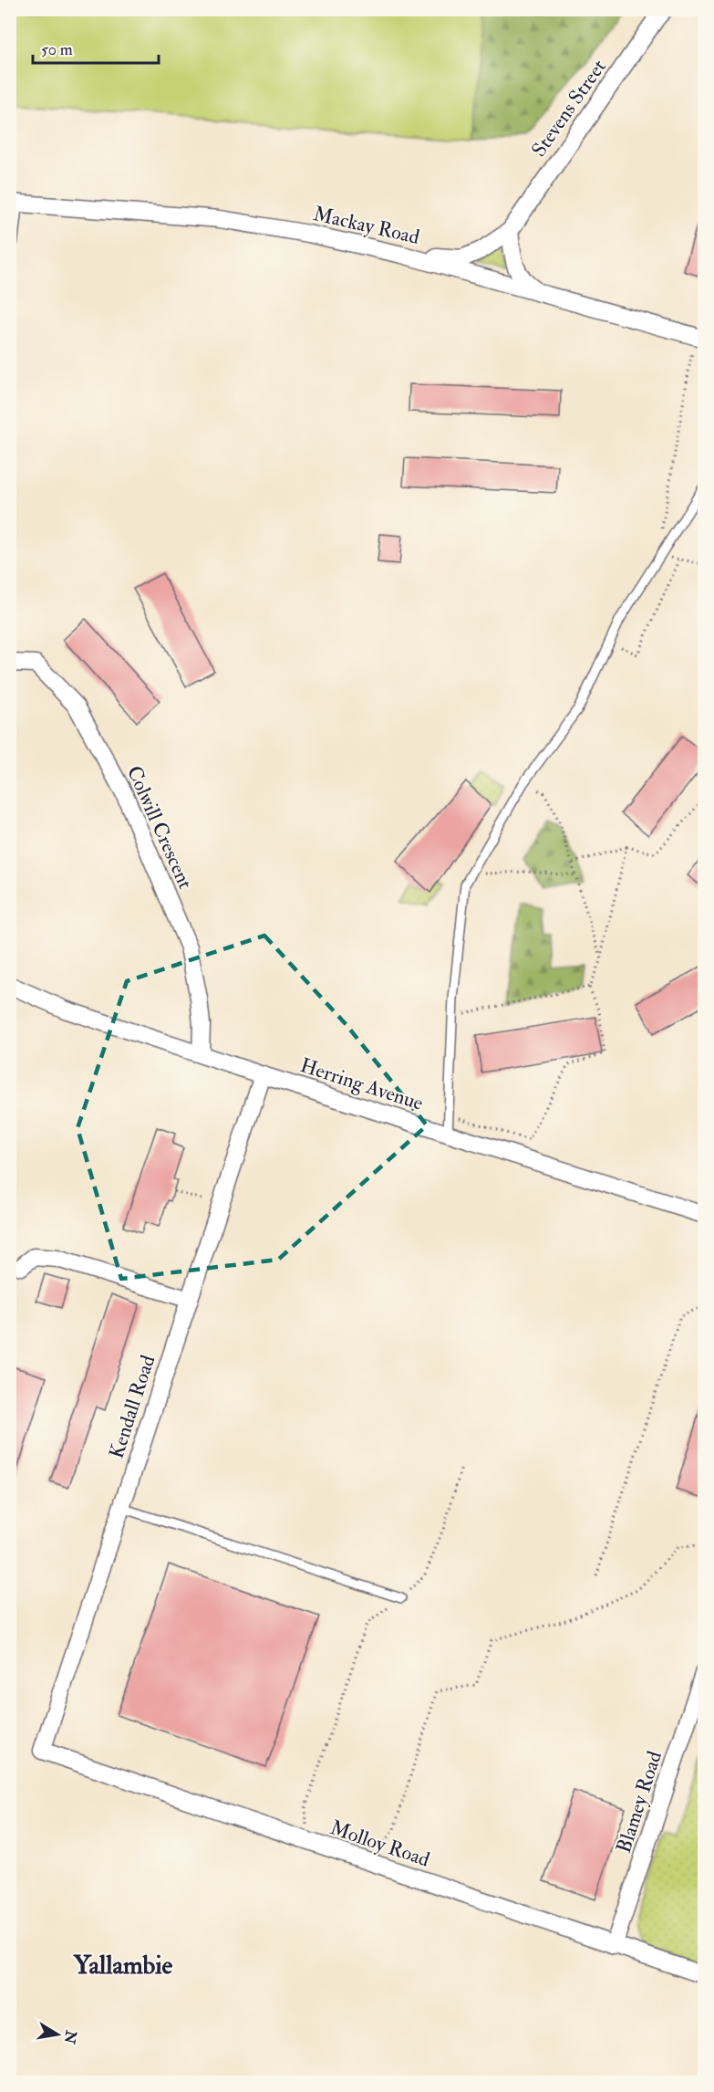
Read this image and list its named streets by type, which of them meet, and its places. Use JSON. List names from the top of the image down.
{
  "streets": {
    "street": [
      "Stevens Street",
      "Mackay Road",
      "Colwill Crescent",
      "Herring Avenue",
      "Kendall Road",
      "Blamey Road",
      "Molloy Road"
    ]
  },
  "crossings": [
    ["Stevens Street", "Mackay Road"],
    ["Colwill Crescent", "Herring Avenue"],
    ["Herring Avenue", "Kendall Road"],
    ["Kendall Road", "Molloy Road"],
    ["Blamey Road", "Molloy Road"]
  ],
  "districts": ["Yallambie"],
  "scale_bar": "50 m",
  "north": "right"
}
